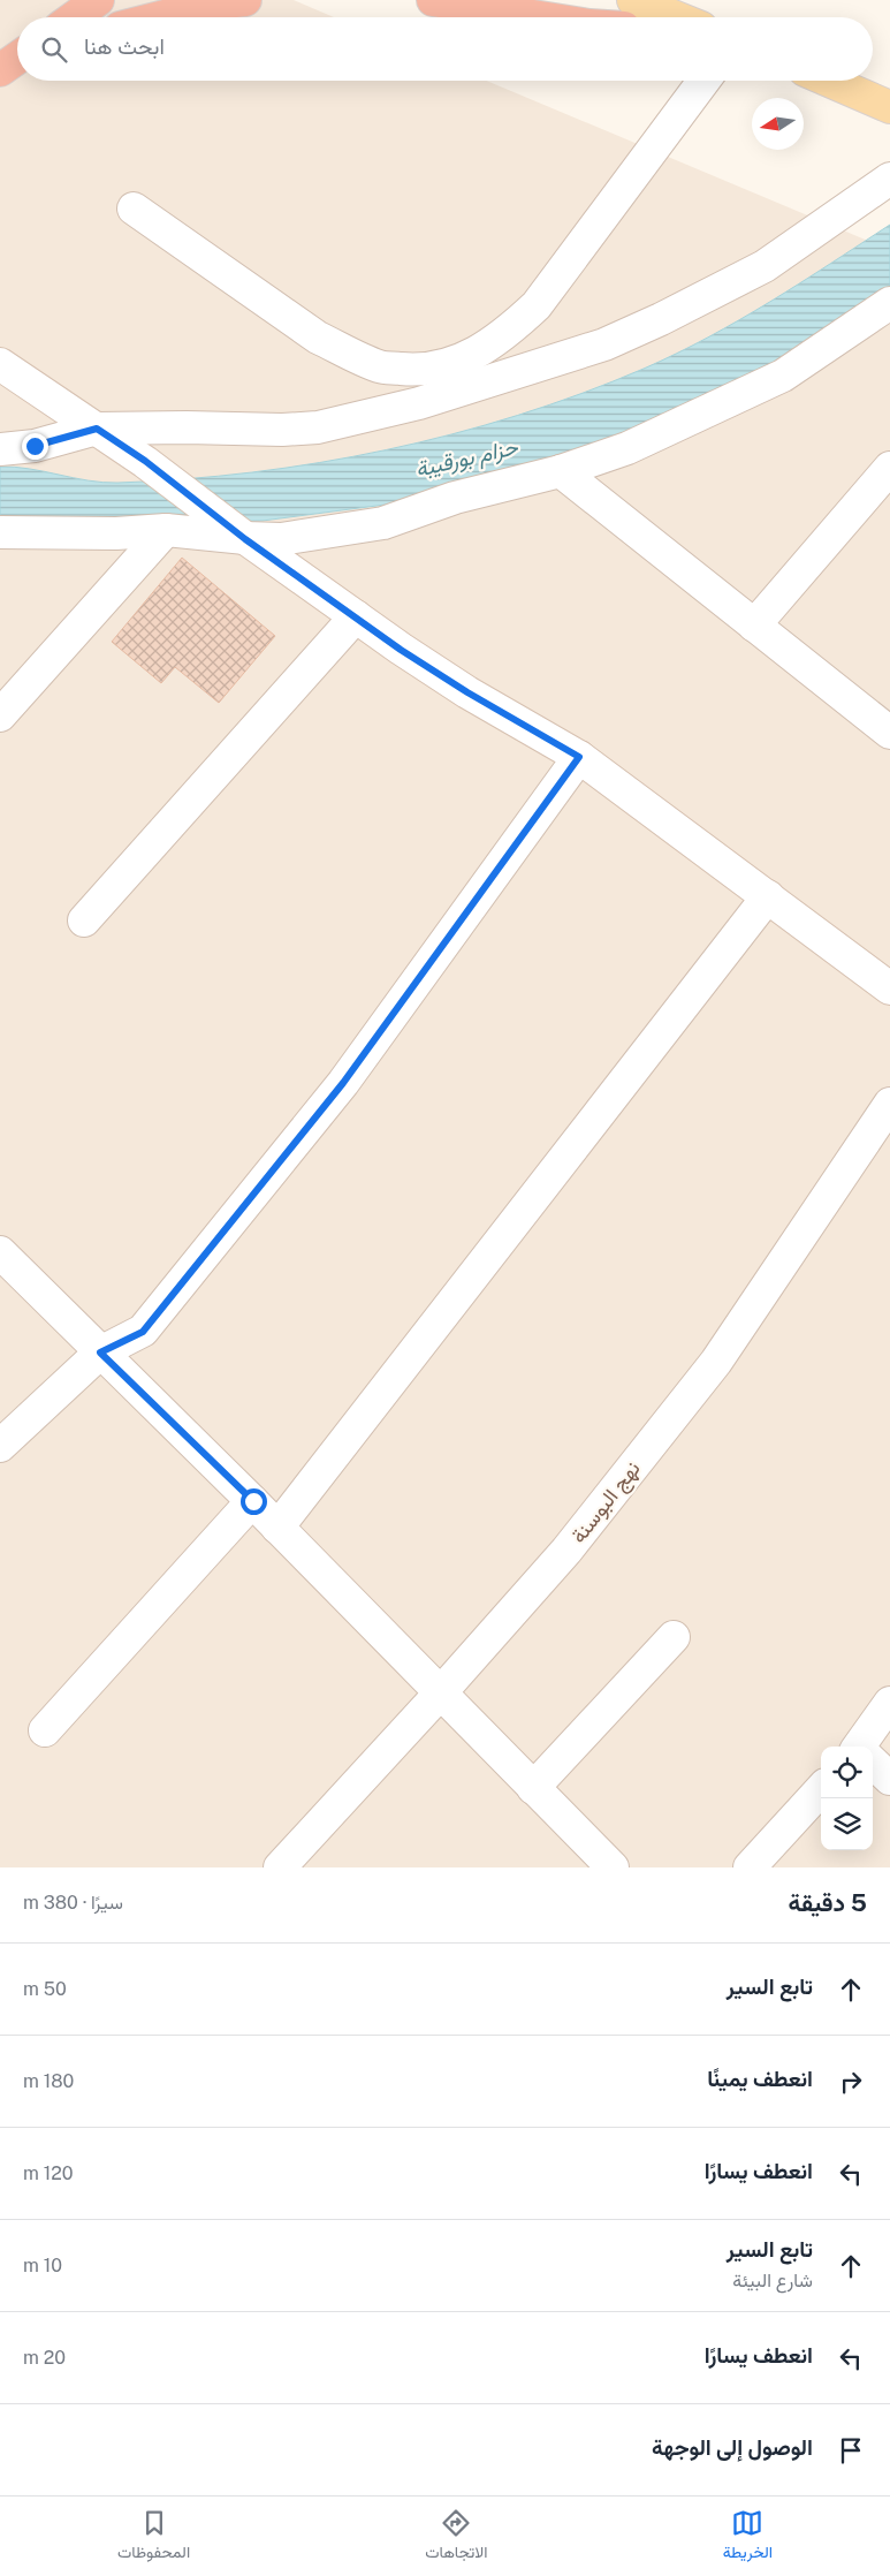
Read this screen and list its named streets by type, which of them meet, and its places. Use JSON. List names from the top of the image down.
{
  "streets": {
    "street": ["نهج البوسنة"]
  },
  "water": ["حزام بورقيبة"],
  "north": "left",
  "page": {
    "search": "ابحث هنا",
    "heading": ["5 دقيقة", "سيرًا · 380 m"],
    "list": [
      ["تابع السير", "50 m"],
      ["انعطف يمينًا", "180 m"],
      ["انعطف يسارًا", "120 m"],
      ["تابع السير", "شارع البيئة", "10 m"],
      ["انعطف يسارًا", "20 m"],
      "الوصول إلى الوجهة"
    ],
    "nav": ["الخريطة", "الاتجاهات", "المحفوظات"]
  }
}
